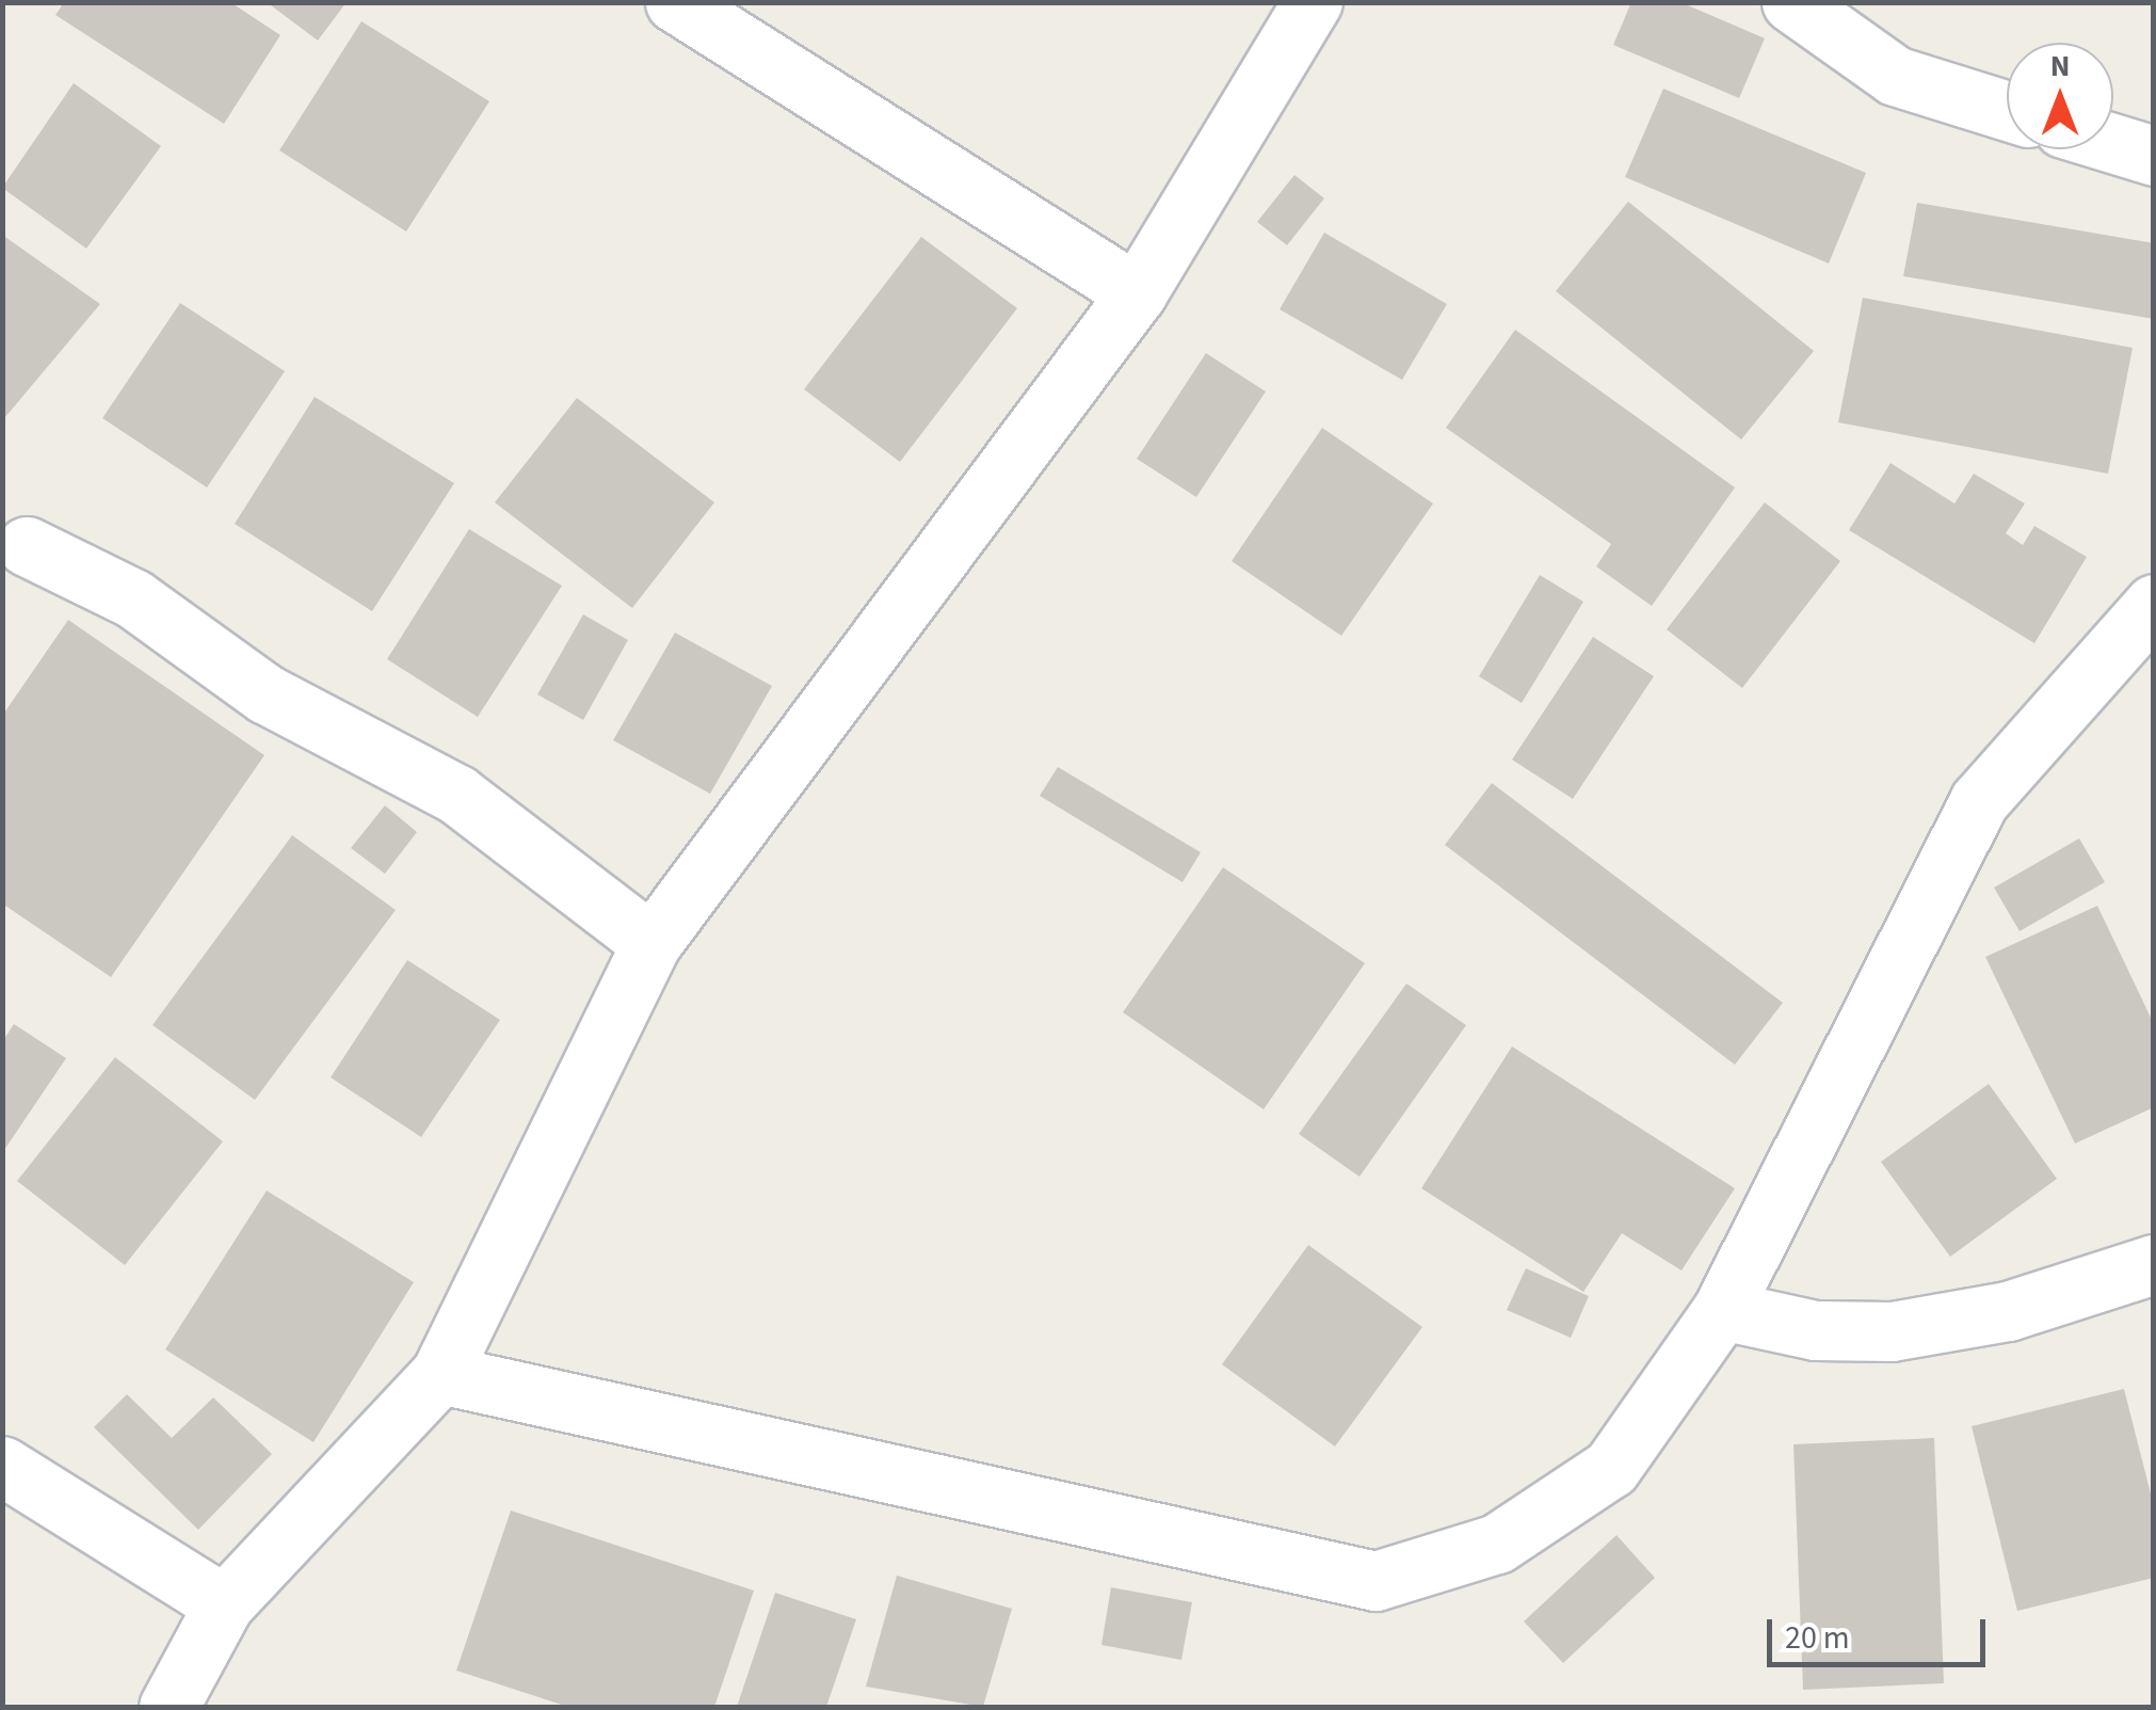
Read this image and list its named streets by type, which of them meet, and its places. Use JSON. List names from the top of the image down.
{
  "scale_bar": "20 m",
  "north": "top"
}
